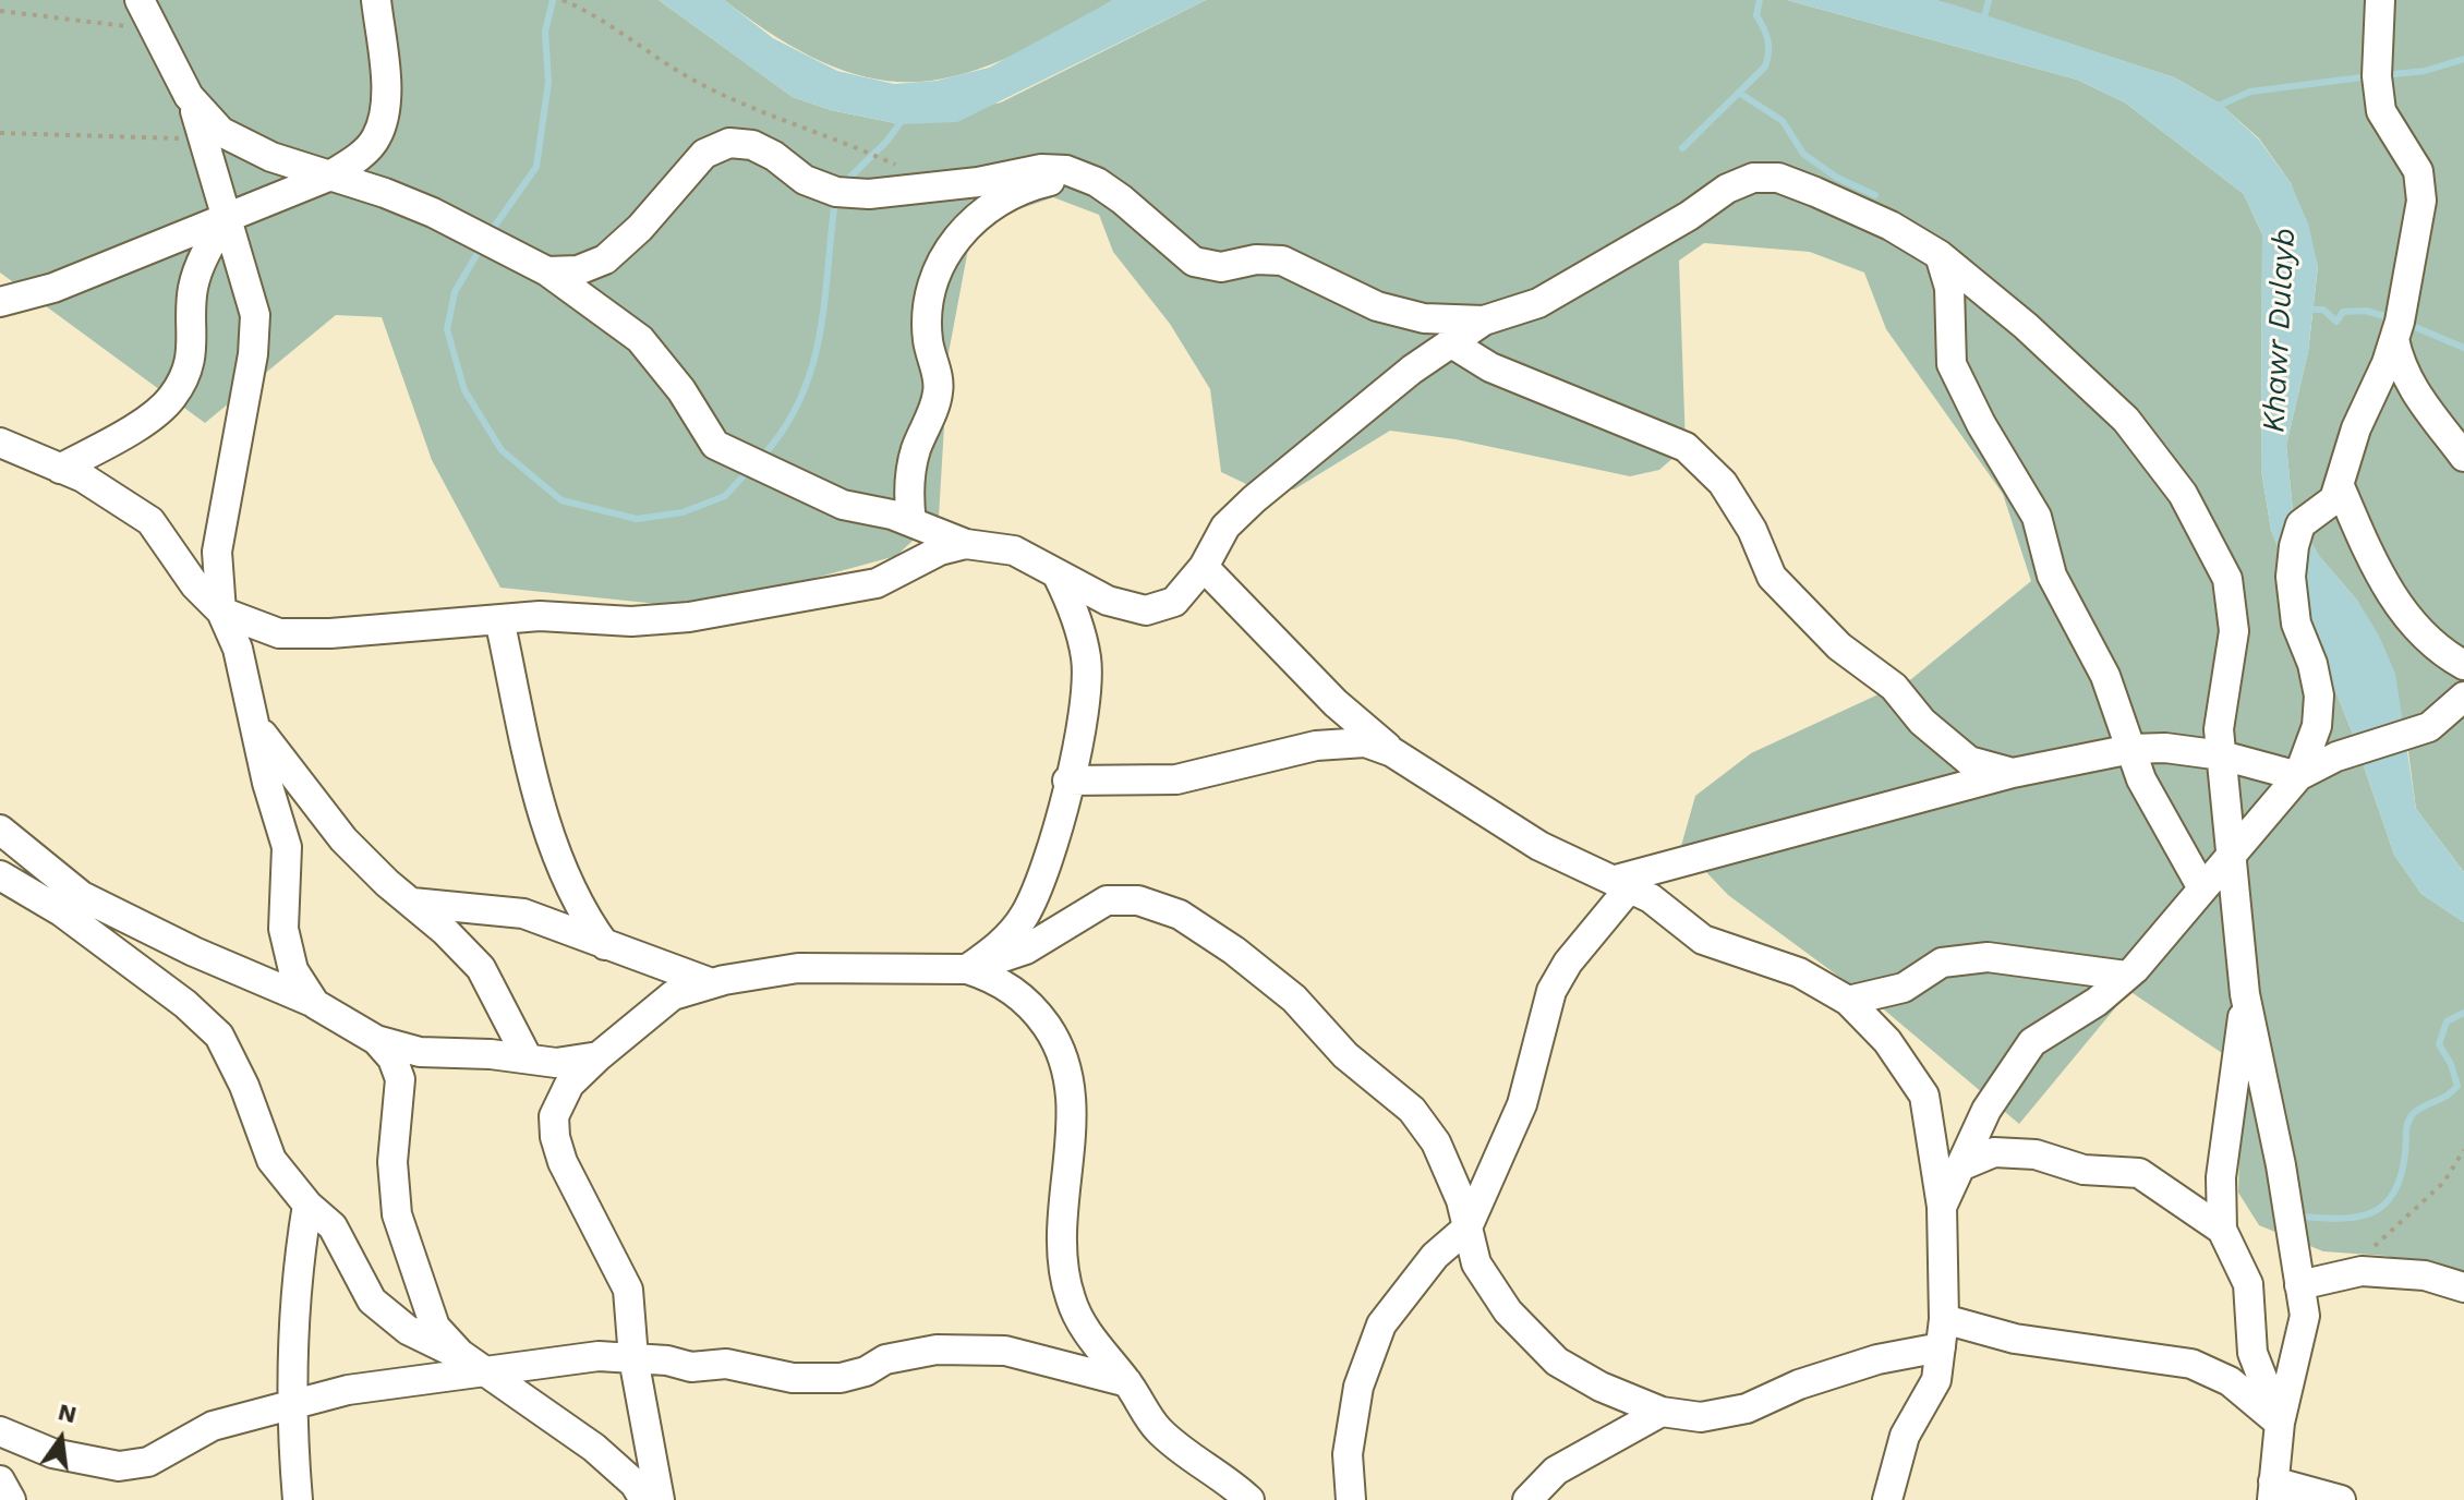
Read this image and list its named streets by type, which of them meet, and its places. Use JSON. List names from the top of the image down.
{
  "water": ["Khawr Dulayb"],
  "north": "top"
}
